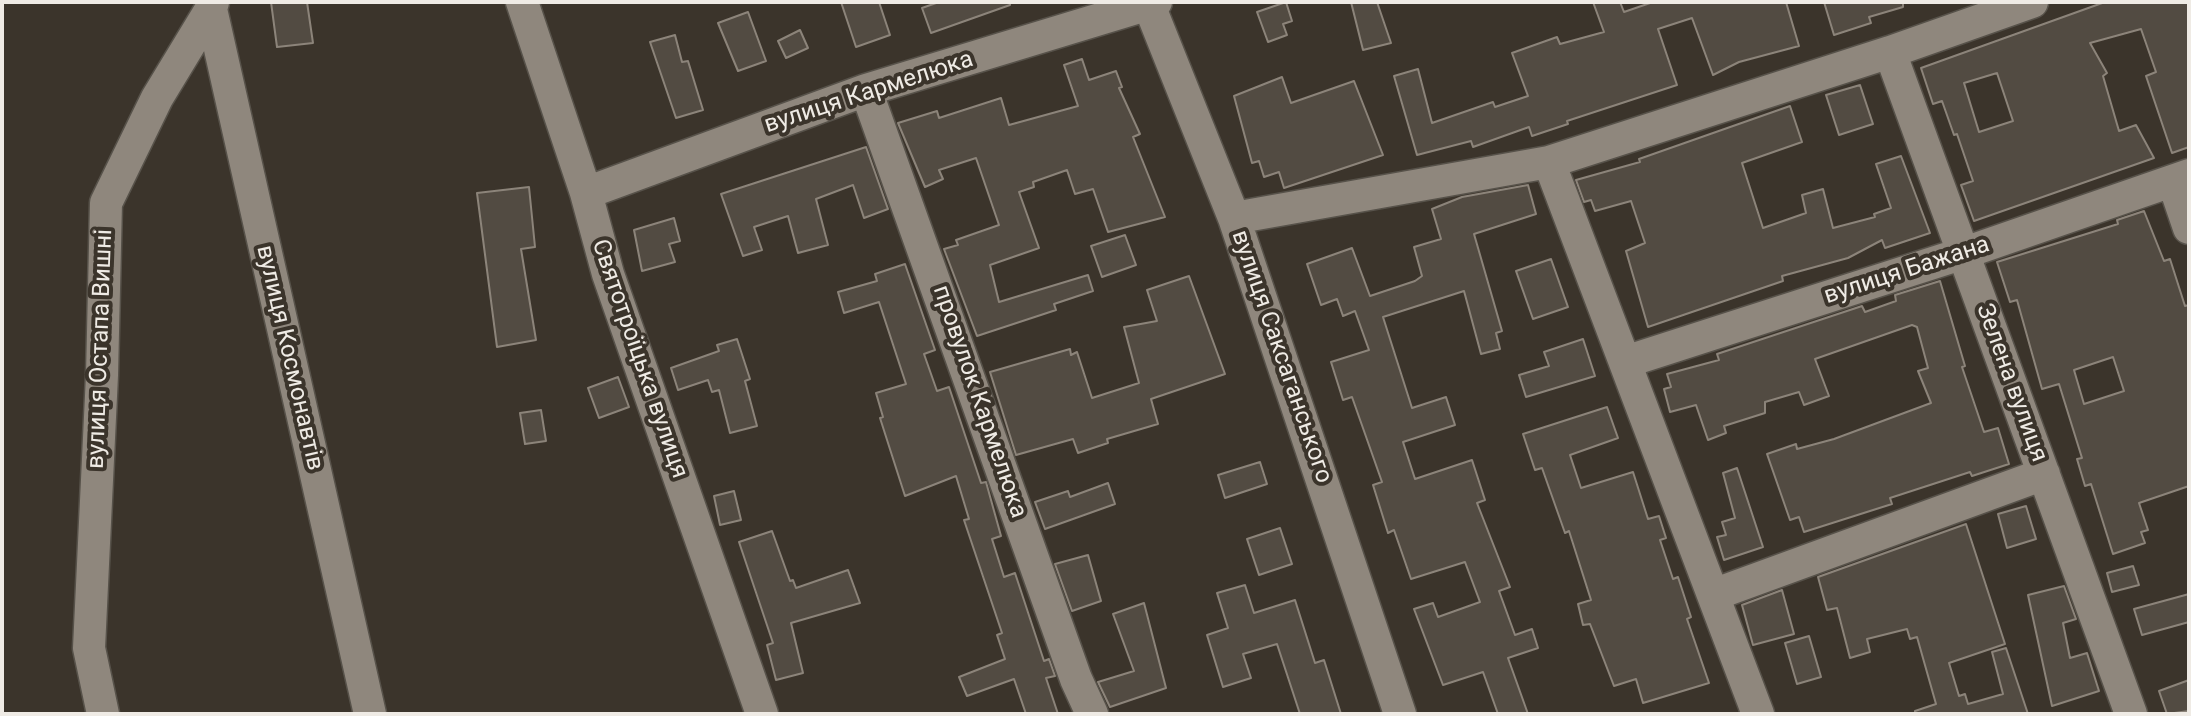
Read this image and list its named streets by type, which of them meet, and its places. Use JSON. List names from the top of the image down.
{
  "streets": {
    "street": [
      "вулиця Кармелюка",
      "вулиця Бажана",
      "вулиця Остапа Вишні",
      "вулиця Саксаганського",
      "вулиця Космонавтів",
      "Святотроїцька вулиця",
      "Зелена вулиця",
      "провулок Кармелюка"
    ]
  },
  "crossings": [
    ["вулиця Кармелюка", "вулиця Саксаганського"],
    ["вулиця Кармелюка", "Святотроїцька вулиця"],
    ["вулиця Кармелюка", "провулок Кармелюка"],
    ["вулиця Бажана", "Зелена вулиця"],
    ["вулиця Остапа Вишні", "вулиця Космонавтів"]
  ]
}
